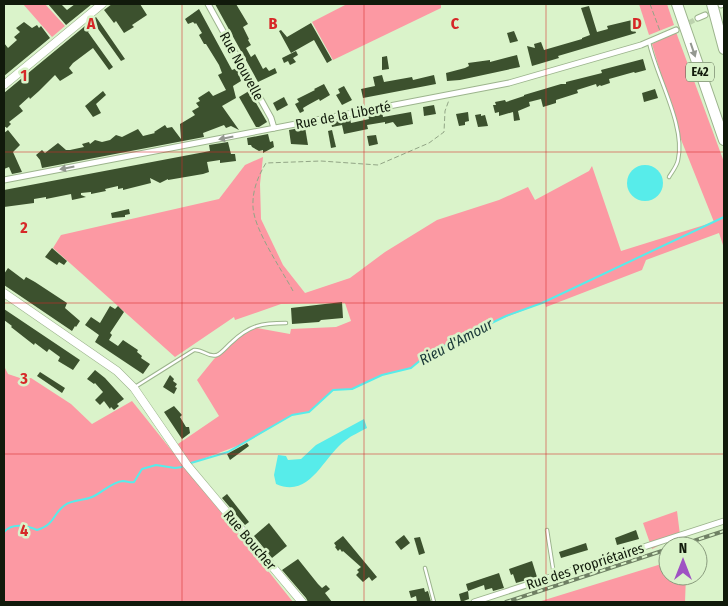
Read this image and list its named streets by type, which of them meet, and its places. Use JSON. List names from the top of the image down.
{
  "streets": {
    "highway": ["E42"],
    "street": [
      "Rue Nouvelle",
      "Rue de la Liberté",
      "Rue Boucher",
      "Rue des Propriétaires"
    ]
  },
  "crossings": [
    ["Rue Nouvelle", "Rue de la Liberté"]
  ],
  "one_way": ["Rue de la Liberté"],
  "water": ["Rieu d'Amour"],
  "north": "top",
  "grid": {
    "columns": [
      "A",
      "B",
      "C",
      "D"
    ],
    "rows": [
      "1",
      "2",
      "3",
      "4"
    ]
  }
}
